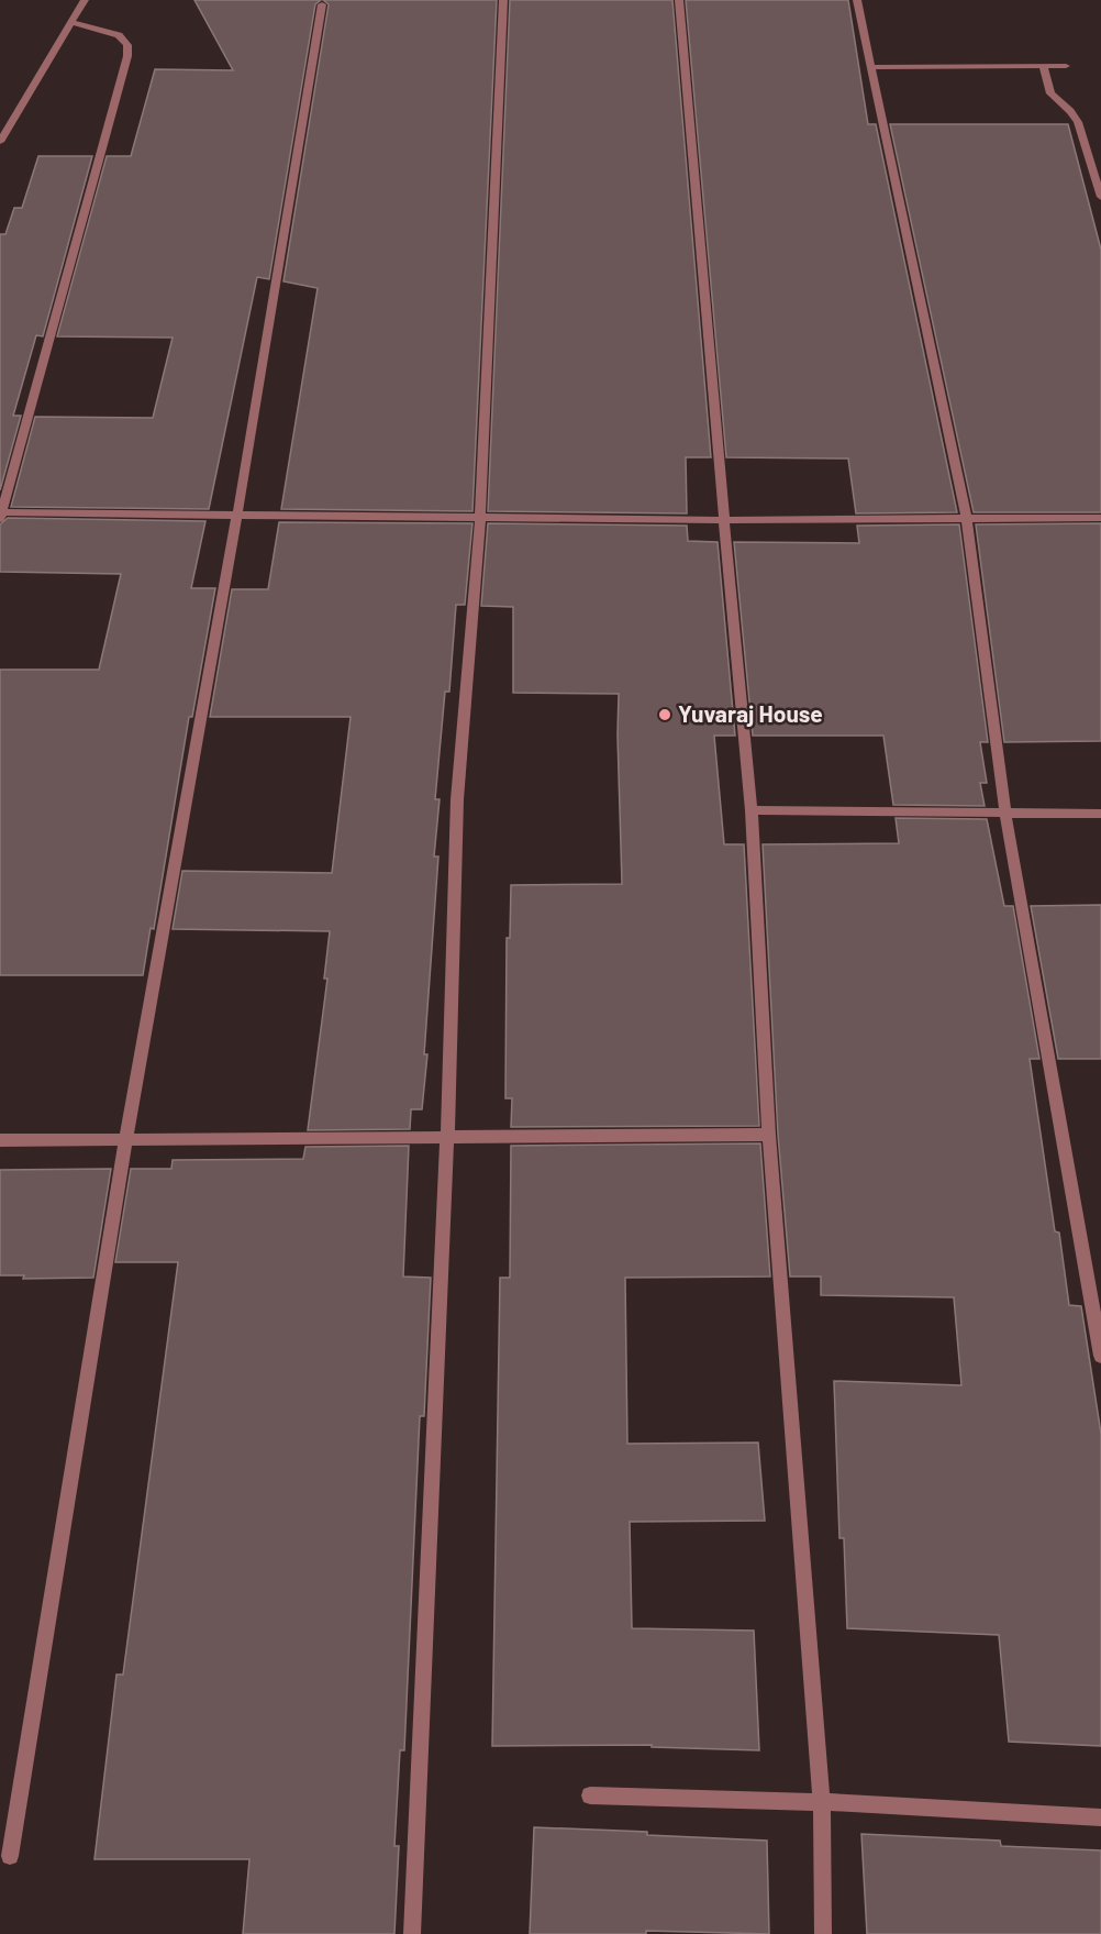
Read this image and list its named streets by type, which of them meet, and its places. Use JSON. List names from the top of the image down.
{
  "places": ["Yuvaraj House"]
}
